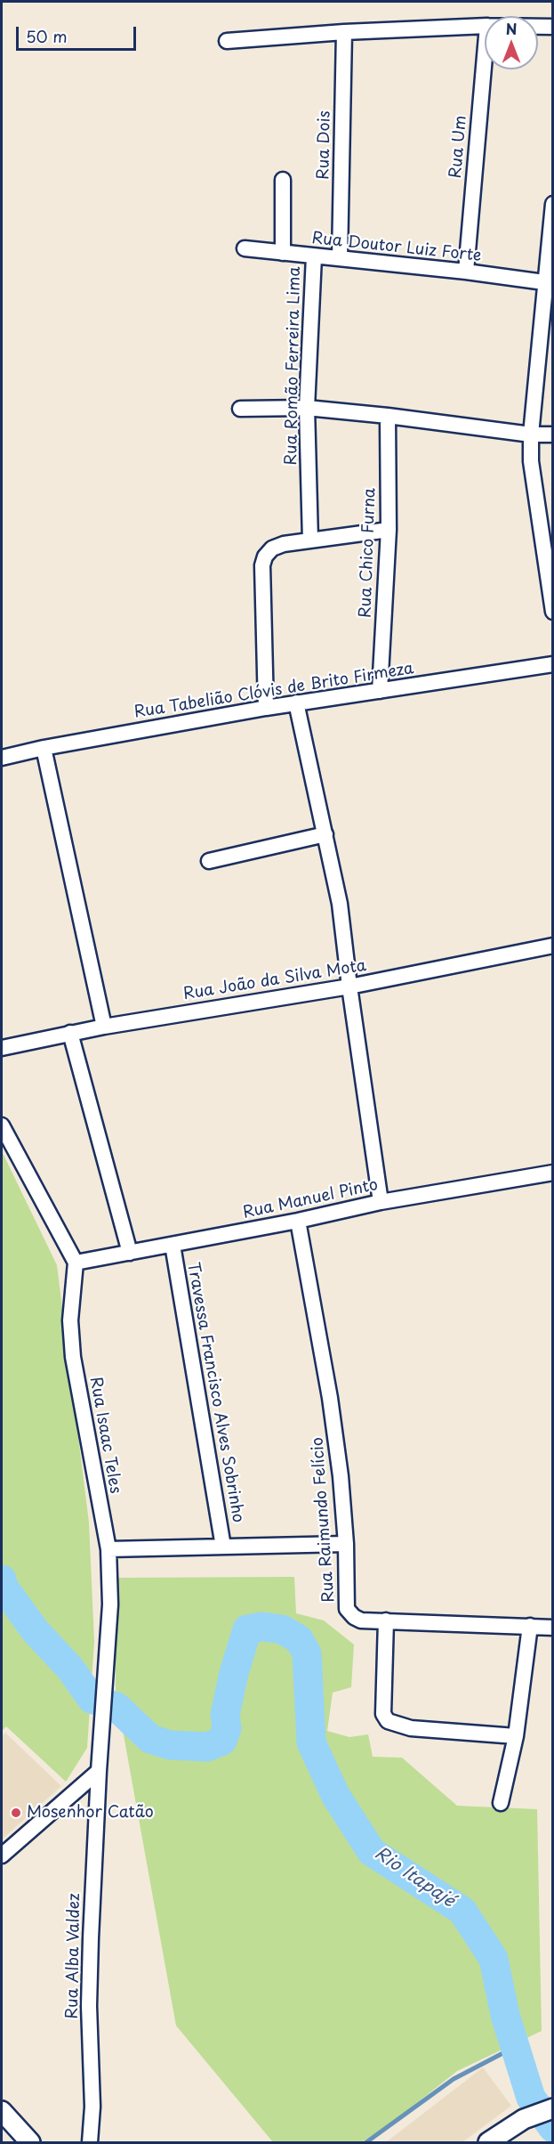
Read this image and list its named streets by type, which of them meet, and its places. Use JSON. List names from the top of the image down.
{
  "streets": {
    "street": [
      "Rua Dois",
      "Rua Um",
      "Rua Doutor Luiz Forte",
      "Rua Romão Ferreira Lima",
      "Rua Chico Furna",
      "Rua Tabelião Clóvis de Brito Firmeza",
      "Rua João da Silva Mota",
      "Rua Manuel Pinto",
      "Travessa Francisco Alves Sobrinho",
      "Rua Isaac Teles",
      "Rua Raimundo Felício",
      "Rua Alba Valdez"
    ]
  },
  "crossings": [
    ["Rua Dois", "Rua Doutor Luiz Forte"],
    ["Rua Um", "Rua Doutor Luiz Forte"],
    ["Rua Doutor Luiz Forte", "Rua Romão Ferreira Lima"],
    ["Rua Chico Furna", "Rua Tabelião Clóvis de Brito Firmeza"],
    ["Rua Manuel Pinto", "Travessa Francisco Alves Sobrinho"],
    ["Rua Manuel Pinto", "Rua Isaac Teles"],
    ["Rua Manuel Pinto", "Rua Raimundo Felício"],
    ["Rua Isaac Teles", "Rua Alba Valdez"]
  ],
  "water": ["Rio Itapajé"],
  "places": ["Mosenhor Catão"],
  "scale_bar": "50 m",
  "north": "top"
}
